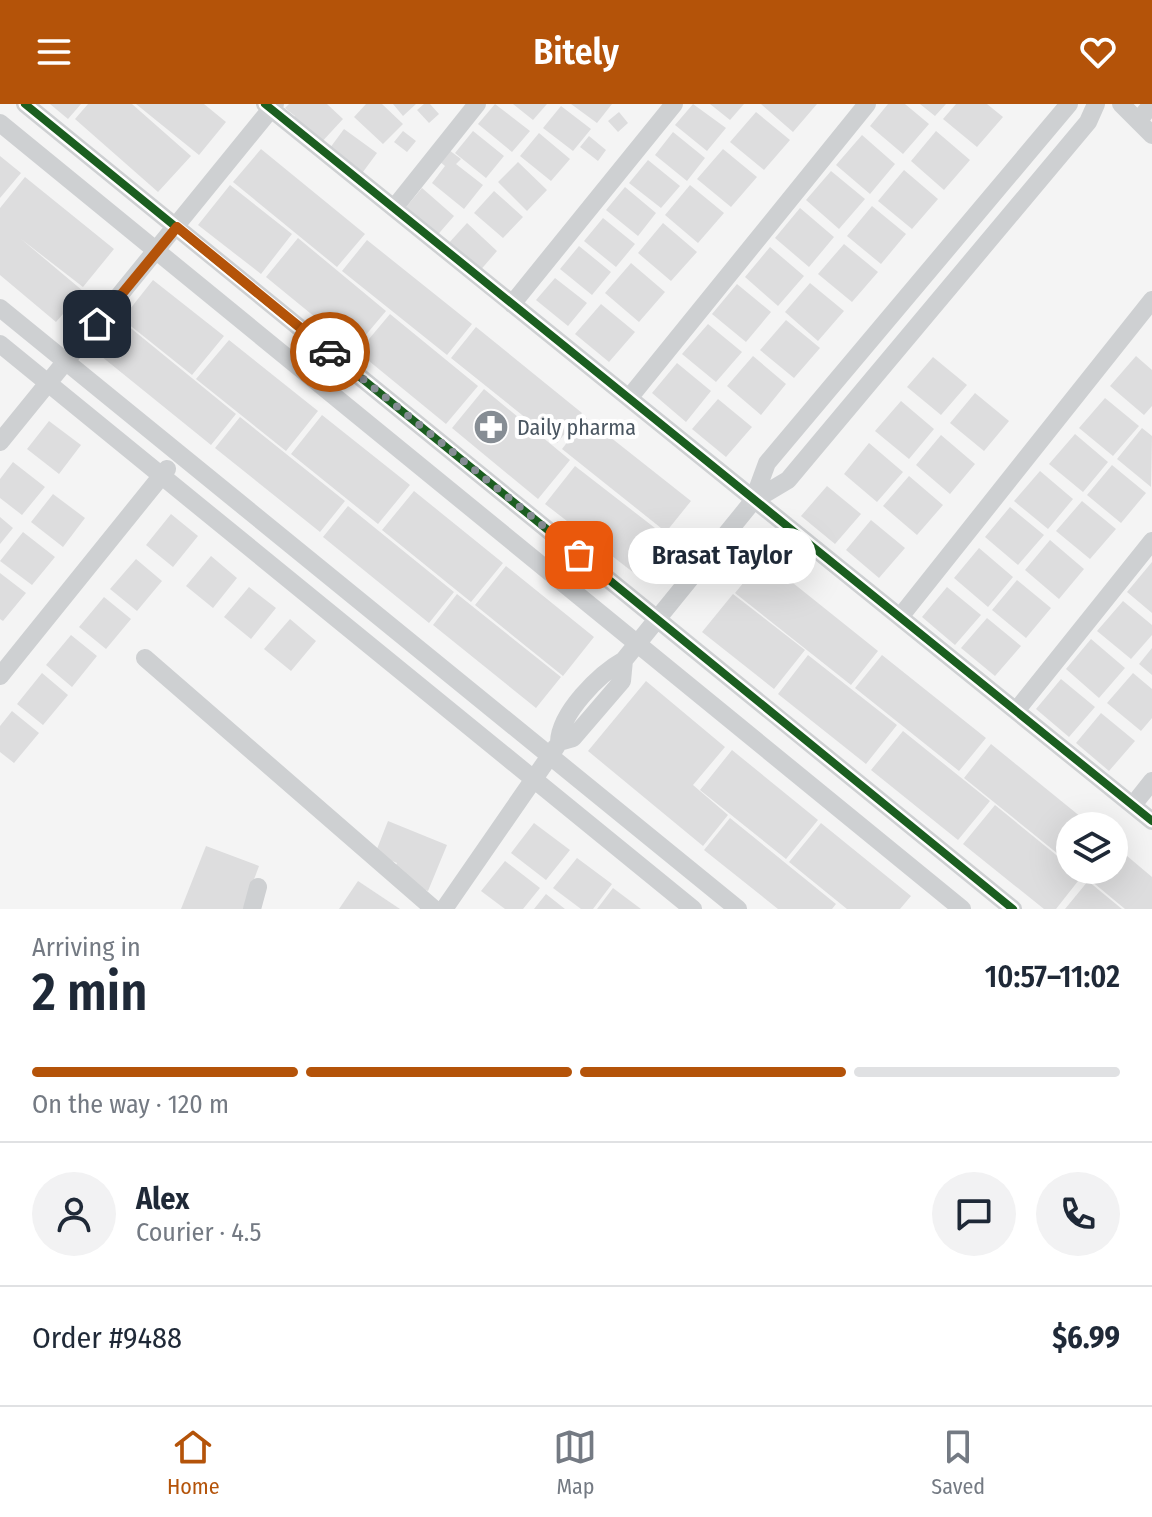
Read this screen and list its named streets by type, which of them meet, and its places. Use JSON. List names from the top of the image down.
{
  "places": {
    "pharmacy": ["Daily pharma"],
    "other": ["Brasat Taylor"]
  },
  "page": {
    "header": "Bitely",
    "bubble": "Brasat Taylor",
    "heading": ["2 min", "Arriving in", "10:57–11:02"],
    "panel": [
      "Alex",
      "Courier · 4.5",
      "Order #9488",
      "$6.99"
    ],
    "bar": "On the way · 120 m",
    "tabs": ["Home", "Map", "Saved"]
  }
}
